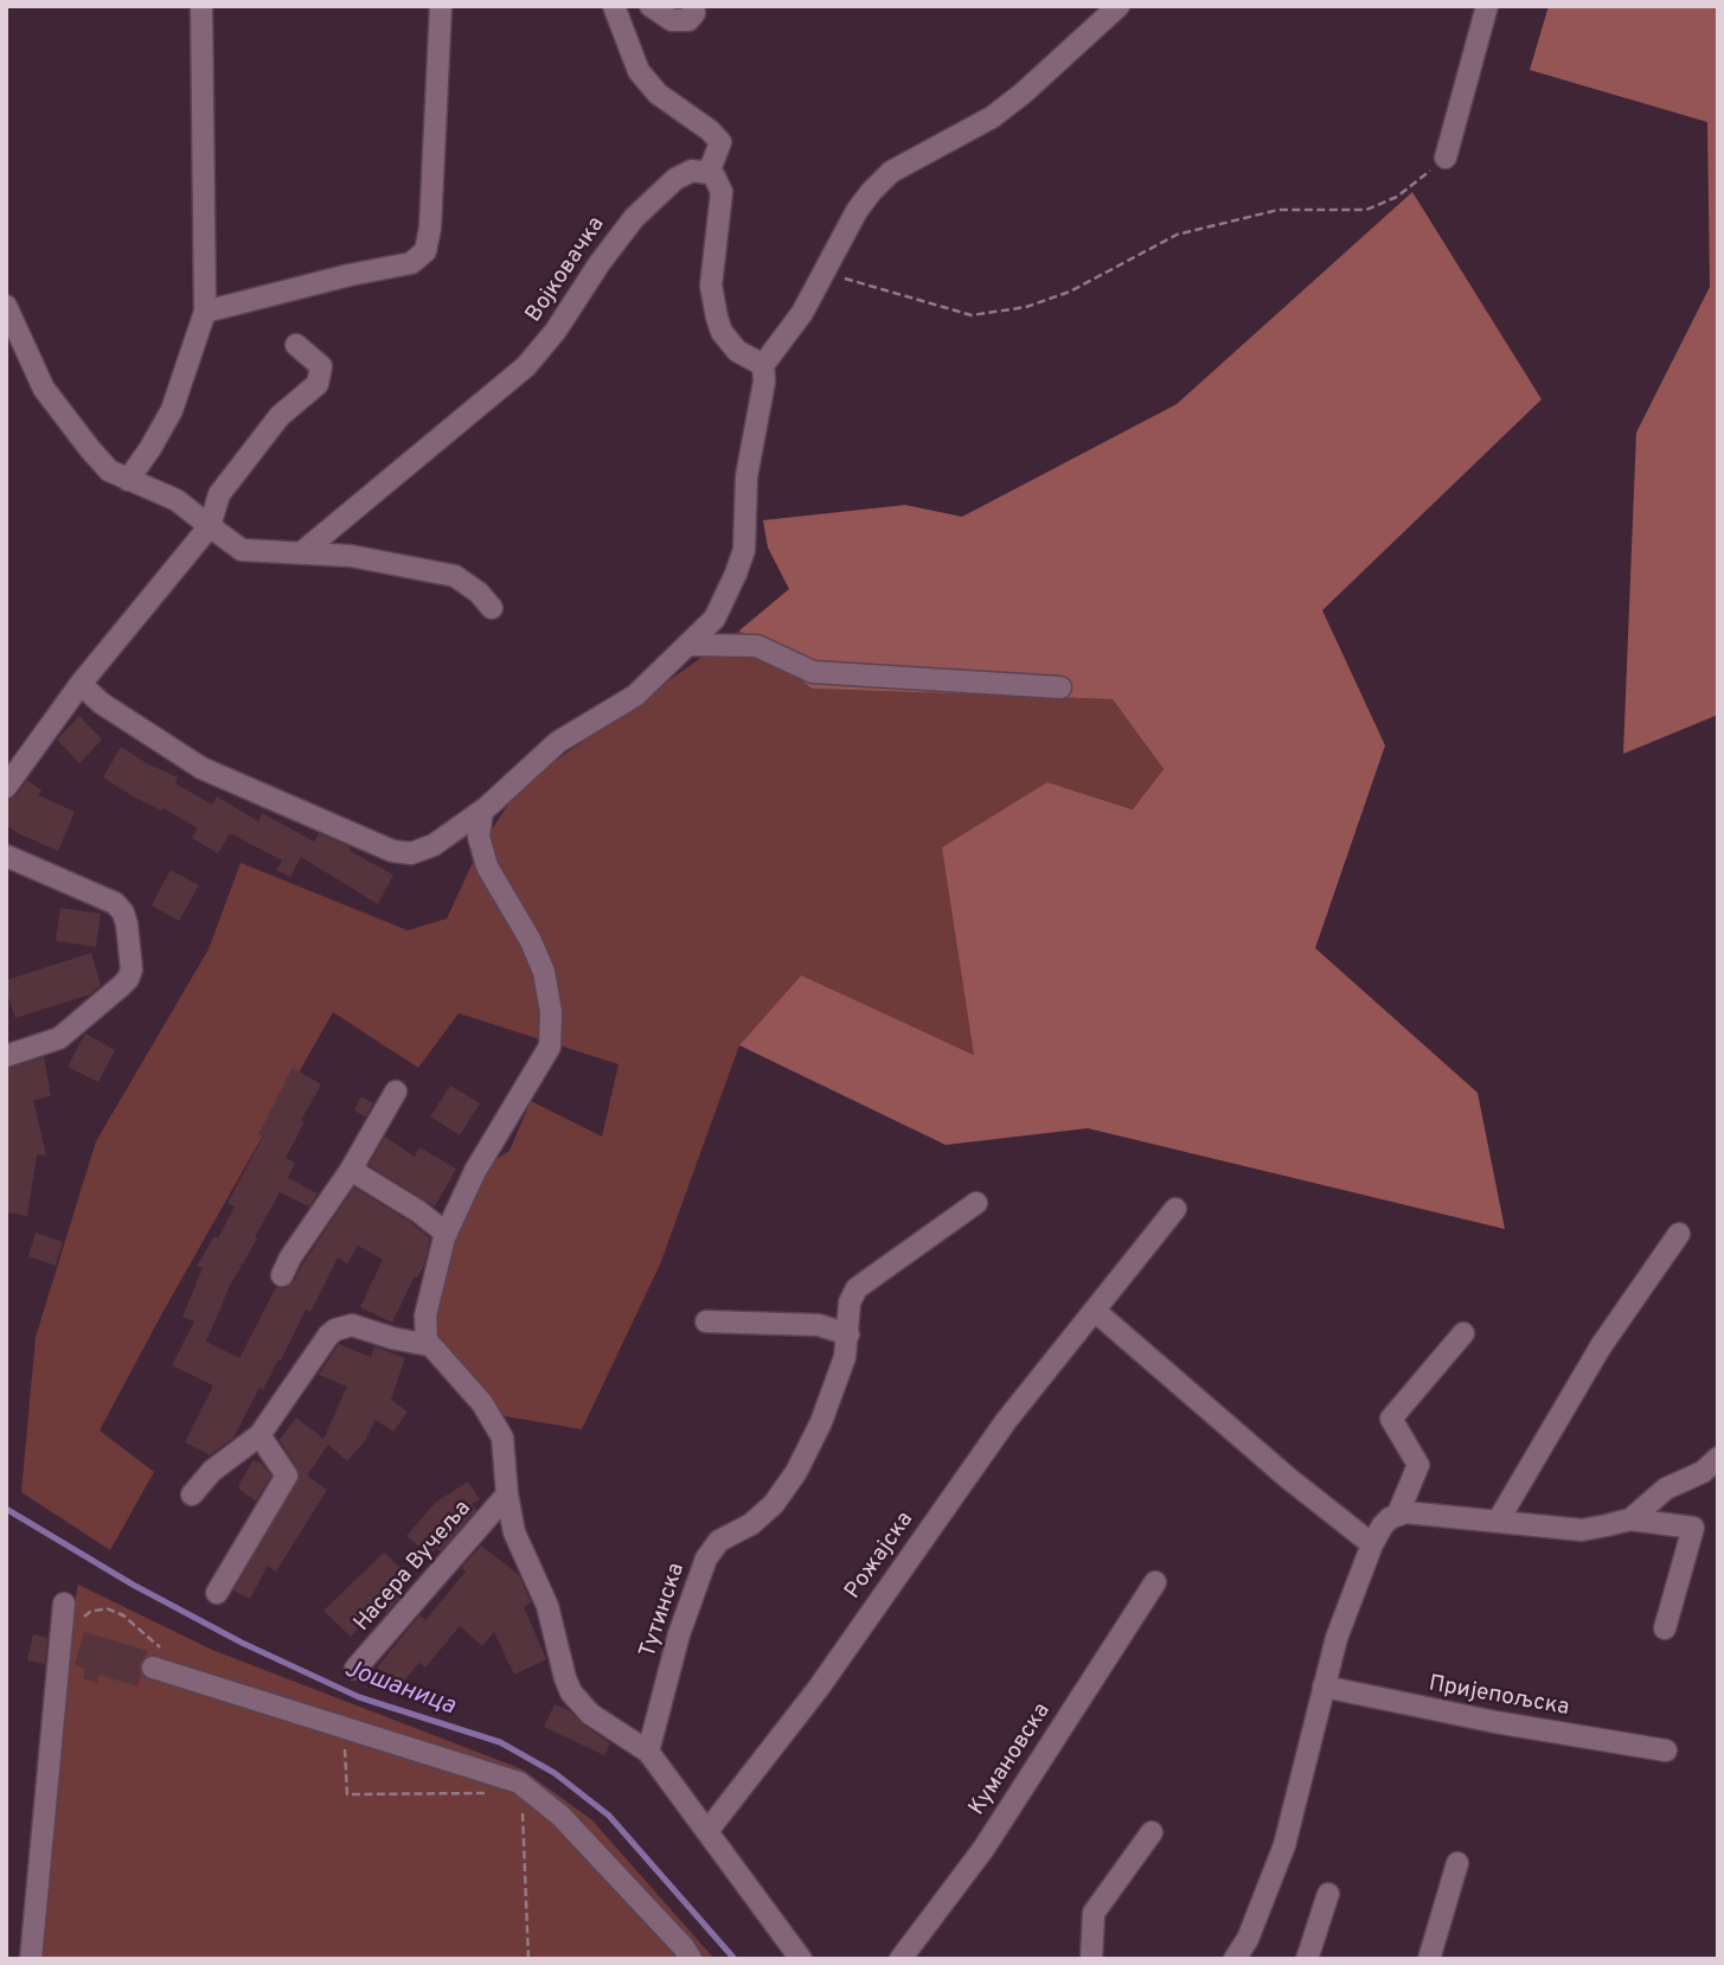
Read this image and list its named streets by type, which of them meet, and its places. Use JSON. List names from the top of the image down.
{
  "streets": {
    "street": [
      "Војковачка",
      "Рожајска",
      "Насера Вучеља",
      "Тутинска",
      "Пријепољска",
      "Кумановска"
    ]
  },
  "crossings": [
    ["Насера Вучеља", "Тутинска"]
  ],
  "water": ["Јошаница"]
}
